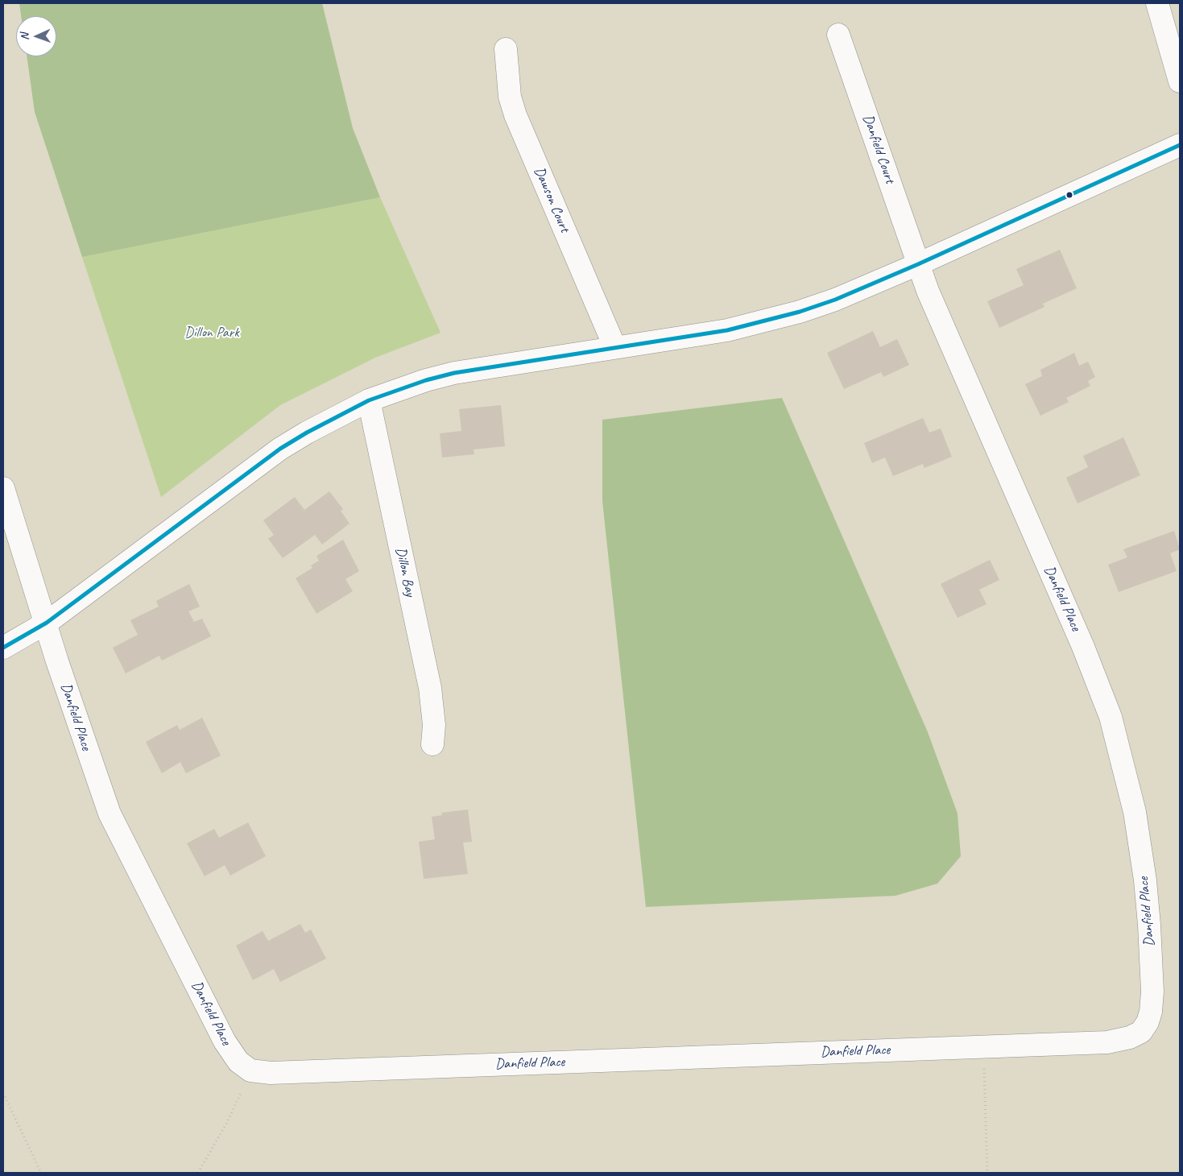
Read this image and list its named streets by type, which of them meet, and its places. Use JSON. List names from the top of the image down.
{
  "streets": {
    "street": [
      "Danfield Court",
      "Dawson Court",
      "Dillon Bay",
      "Danfield Place"
    ]
  },
  "crossings": [
    ["Danfield Court", "Danfield Place"]
  ],
  "parks": ["Dillon Park"],
  "north": "left"
}
